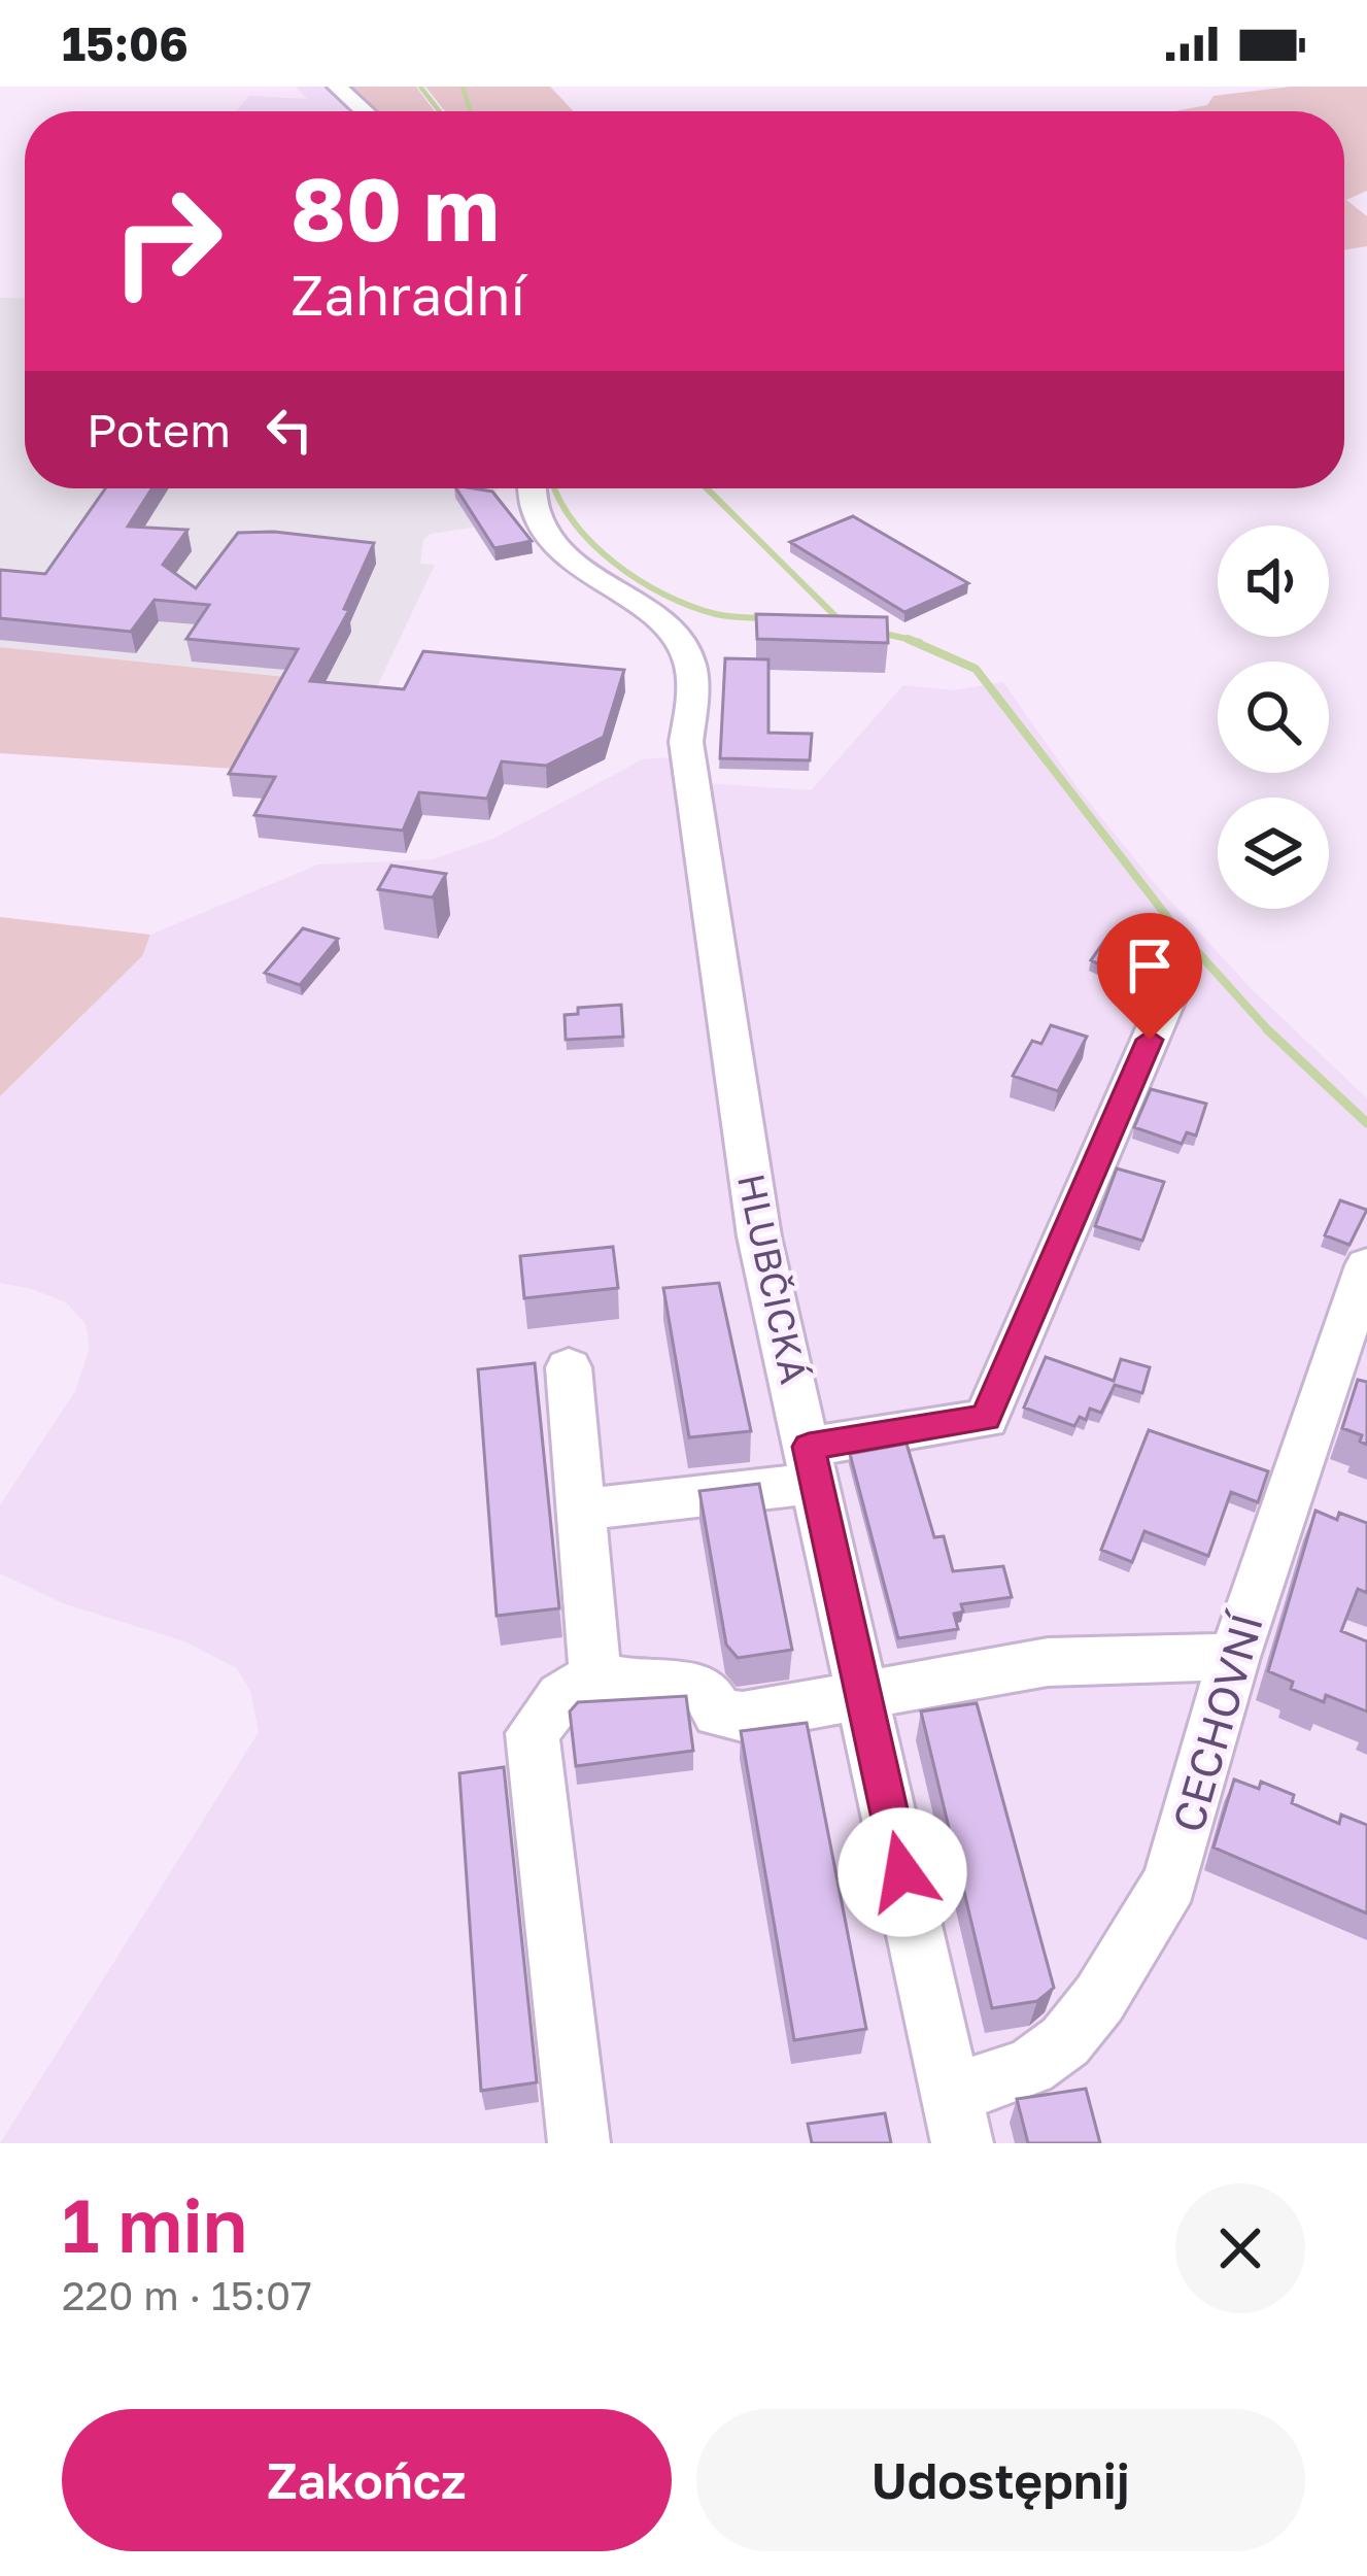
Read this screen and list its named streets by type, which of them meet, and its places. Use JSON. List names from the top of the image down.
{
  "streets": {
    "street": ["HLUBČICKÁ", "CECHOVNÍ"]
  },
  "crossings": [
    ["HLUBČICKÁ", "CECHOVNÍ"]
  ],
  "page": {
    "status": "15:06",
    "turn": ["80 m", "Zahradní"],
    "then": "Potem",
    "heading": ["1 min", "220 m · 15:07"],
    "buttons": ["Zakończ", "Udostępnij"]
  }
}
